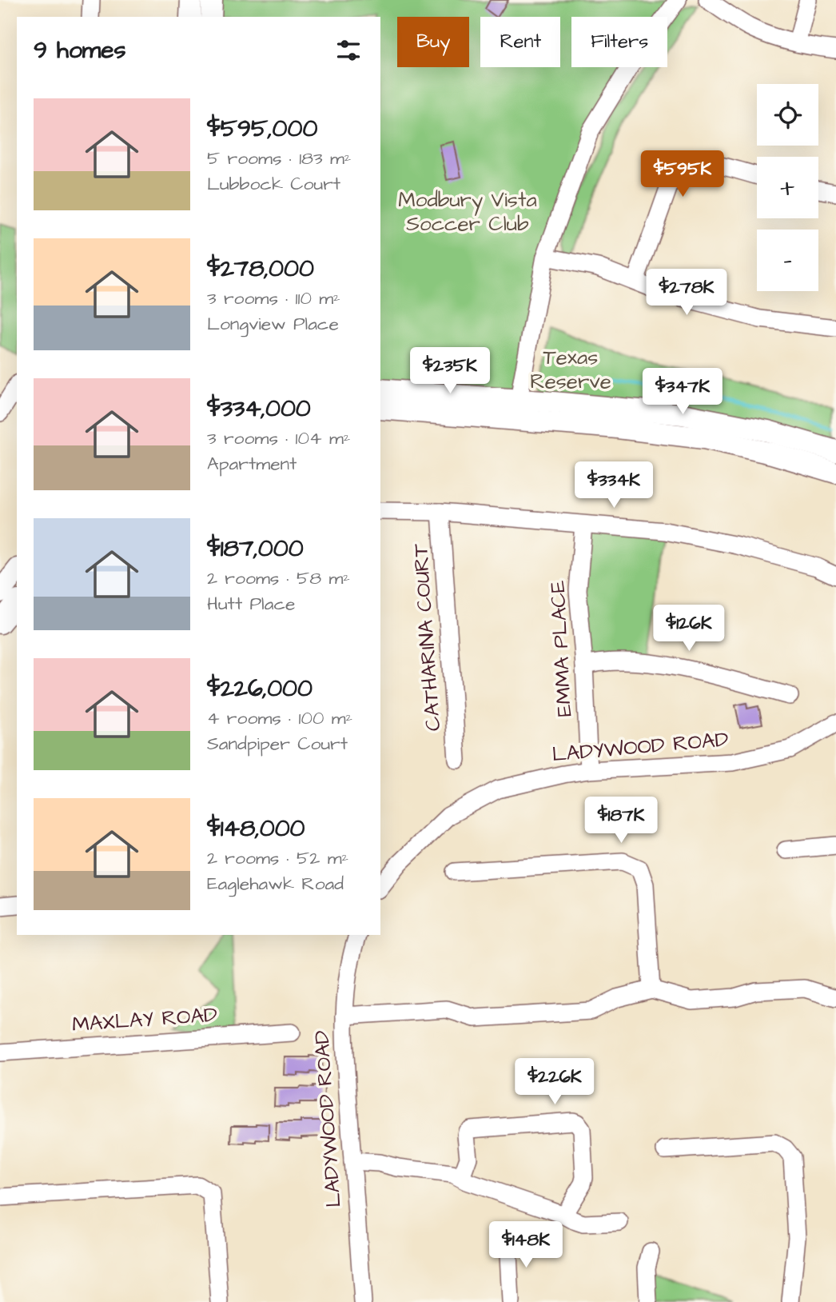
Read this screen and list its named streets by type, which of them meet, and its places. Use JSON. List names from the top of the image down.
{
  "streets": {
    "street": [
      "CATHARINA COURT",
      "EMMA PLACE",
      "LADYWOOD ROAD",
      "MAXLAY ROAD"
    ]
  },
  "crossings": [
    ["EMMA PLACE", "LADYWOOD ROAD"]
  ],
  "parks": ["Modbury Vista Soccer Club", "Texas Reserve"],
  "page": {
    "chip": ["Buy", "Rent", "Filters"],
    "heading": "9 homes",
    "map_buttons": ["+", "−"],
    "list": [
      {
        "name": "$595,000",
        "note": "5 rooms · 183 m² · Lubbock Court"
      },
      {
        "name": "$278,000",
        "note": "3 rooms · 110 m² · Longview Place"
      },
      {
        "name": "$334,000",
        "note": "3 rooms · 104 m² · Apartment"
      },
      {
        "name": "$187,000",
        "note": "2 rooms · 58 m² · Hutt Place"
      },
      {
        "name": "$226,000",
        "note": "4 rooms · 100 m² · Sandpiper Court"
      },
      {
        "name": "$148,000",
        "note": "2 rooms · 52 m² · Eaglehawk Road"
      }
    ],
    "price": [
      "$595K",
      "$278K",
      "$235K",
      "$347K",
      "$334K",
      "$126K",
      "$187K",
      "$226K",
      "$148K"
    ]
  }
}
